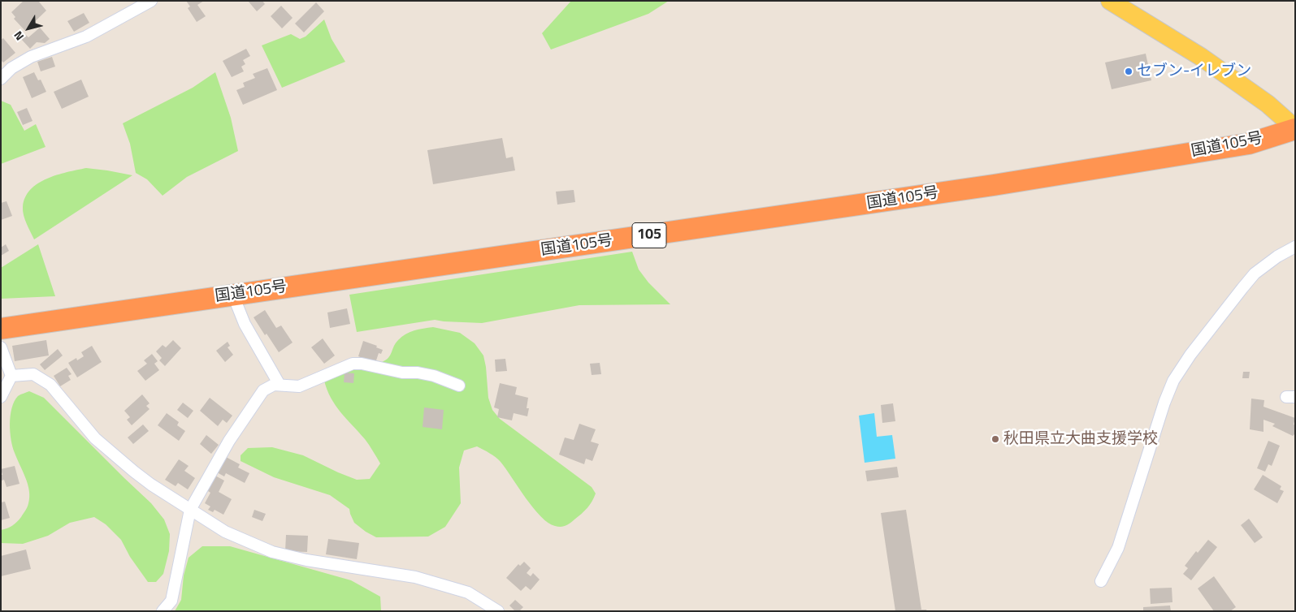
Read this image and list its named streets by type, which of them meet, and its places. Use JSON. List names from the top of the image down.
{
  "streets": {
    "highway": ["国道105号", "105"]
  },
  "places": ["セブン-イレブン", "秋田県立大曲支援学校"],
  "north": "bottom left"
}
